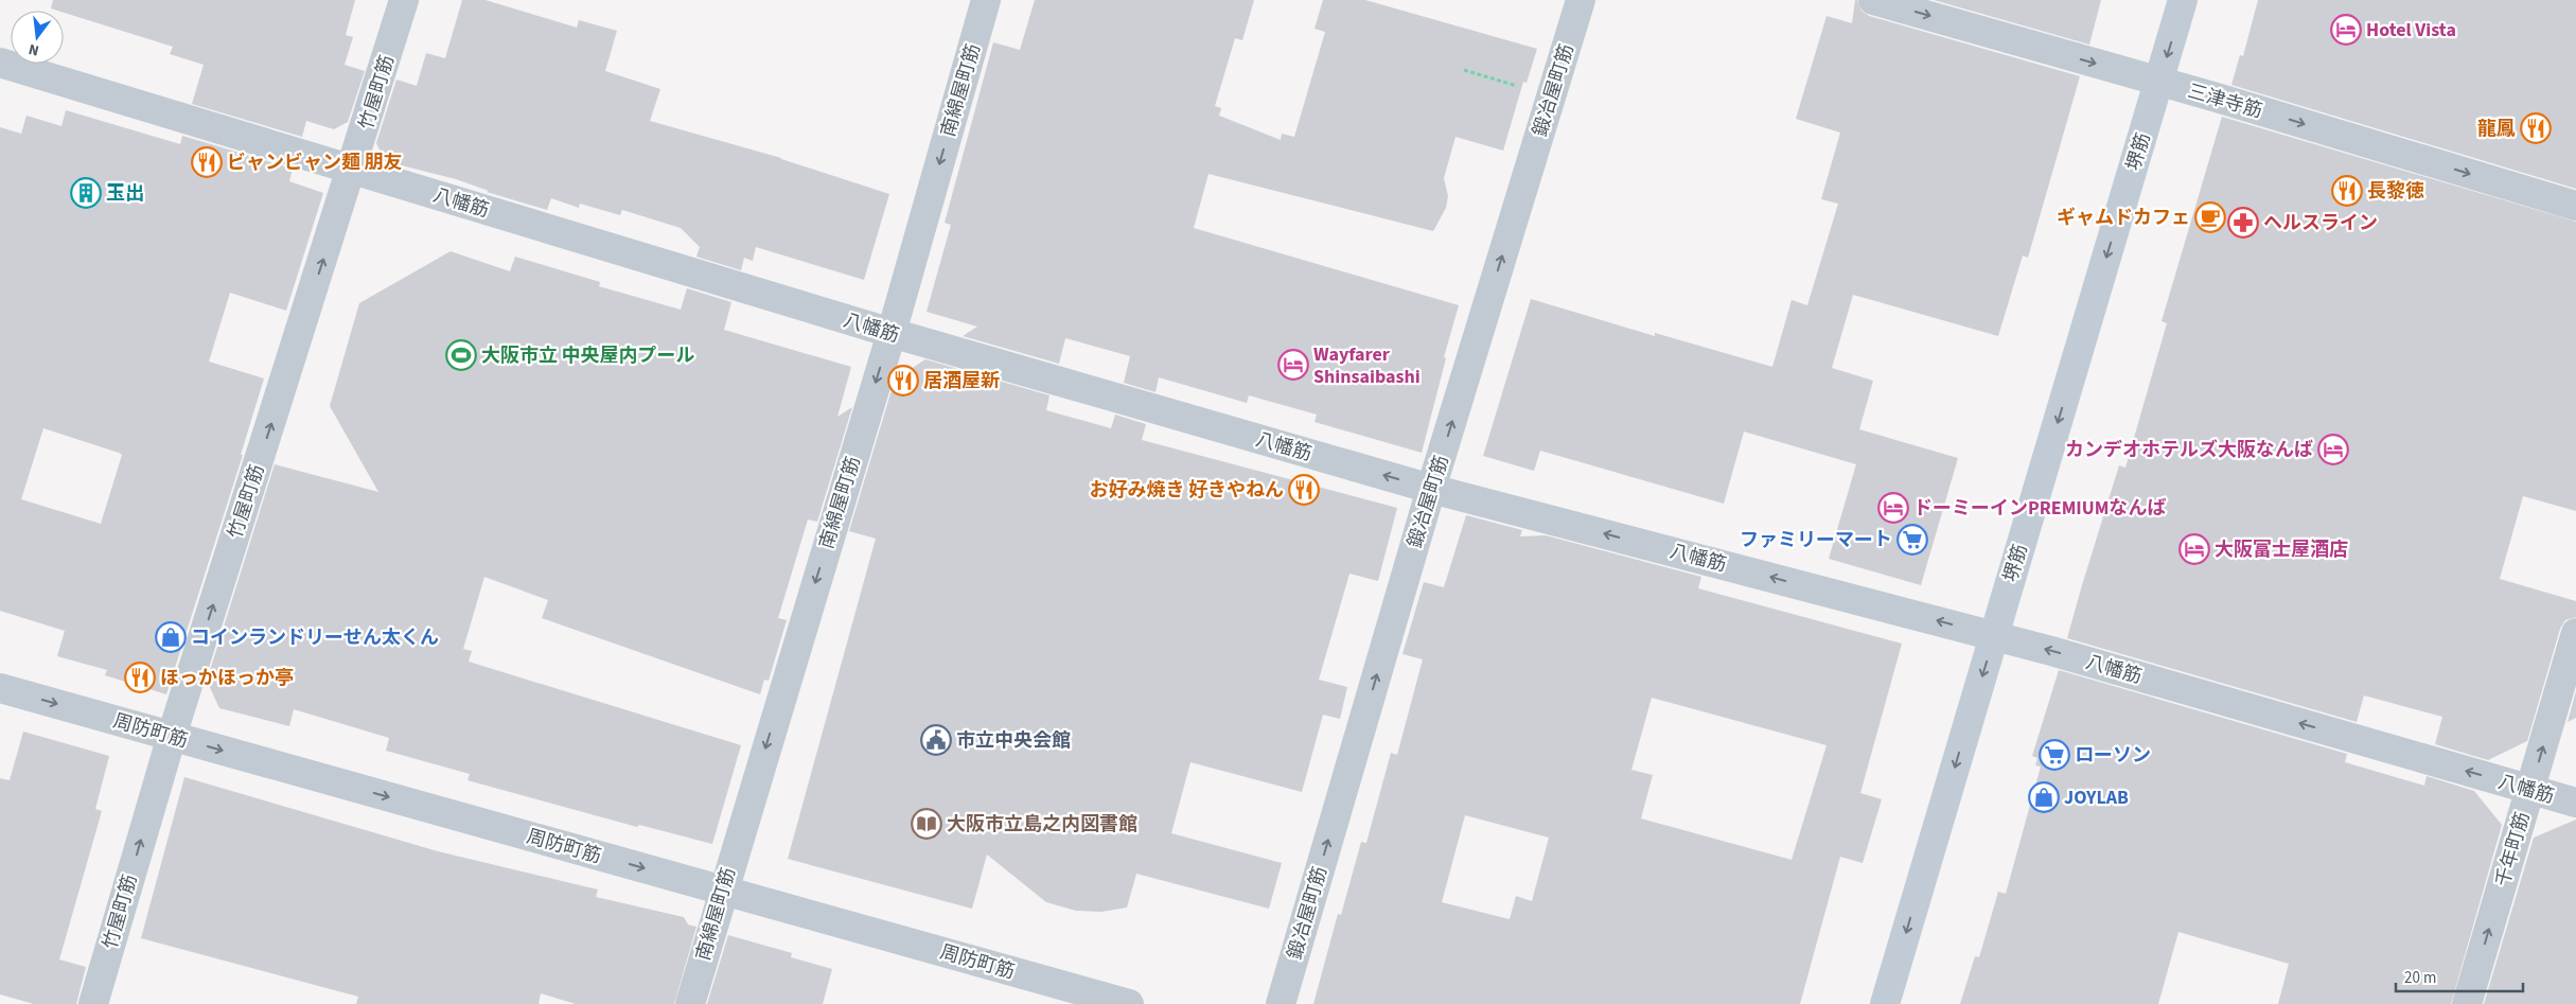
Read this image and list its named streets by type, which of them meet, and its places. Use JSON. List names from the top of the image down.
{
  "streets": {
    "main road": ["堺筋"],
    "street": [
      "南綿屋町筋",
      "鍛冶屋町筋",
      "竹屋町筋",
      "三津寺筋",
      "八幡筋",
      "周防町筋",
      "千年町筋"
    ]
  },
  "crossings": [
    ["南綿屋町筋", "八幡筋"],
    ["南綿屋町筋", "周防町筋"],
    ["鍛冶屋町筋", "八幡筋"],
    ["竹屋町筋", "八幡筋"],
    ["竹屋町筋", "周防町筋"],
    ["三津寺筋", "堺筋"],
    ["堺筋", "八幡筋"],
    ["八幡筋", "千年町筋"]
  ],
  "one_way": [
    "南綿屋町筋",
    "鍛冶屋町筋",
    "竹屋町筋",
    "三津寺筋",
    "堺筋",
    "八幡筋",
    "周防町筋",
    "千年町筋"
  ],
  "places": {
    "hotel": [
      "Hotel Vista",
      "Wayfarer Shinsaibashi",
      "カンデオホテルズ大阪なんば",
      "ドーミーインPREMIUMなんば",
      "大阪富士屋酒店"
    ],
    "restaurant": [
      "龍鳳",
      "ビャンビャン麺 朋友",
      "長黎徳",
      "居酒屋新",
      "お好み焼き 好きやねん",
      "ほっかほっか亭"
    ],
    "building": ["玉出"],
    "cafe": ["ギャムドカフェ"],
    "pharmacy": ["ヘルスライン"],
    "sports": ["大阪市立 中央屋内プール"],
    "supermarket": ["ファミリーマート", "ローソン"],
    "shop": ["コインランドリーせん太くん", "JOYLAB"],
    "public building": ["市立中央会館"],
    "library": ["大阪市立島之内図書館"]
  },
  "scale_bar": "20 m",
  "north": "bottom"
}
